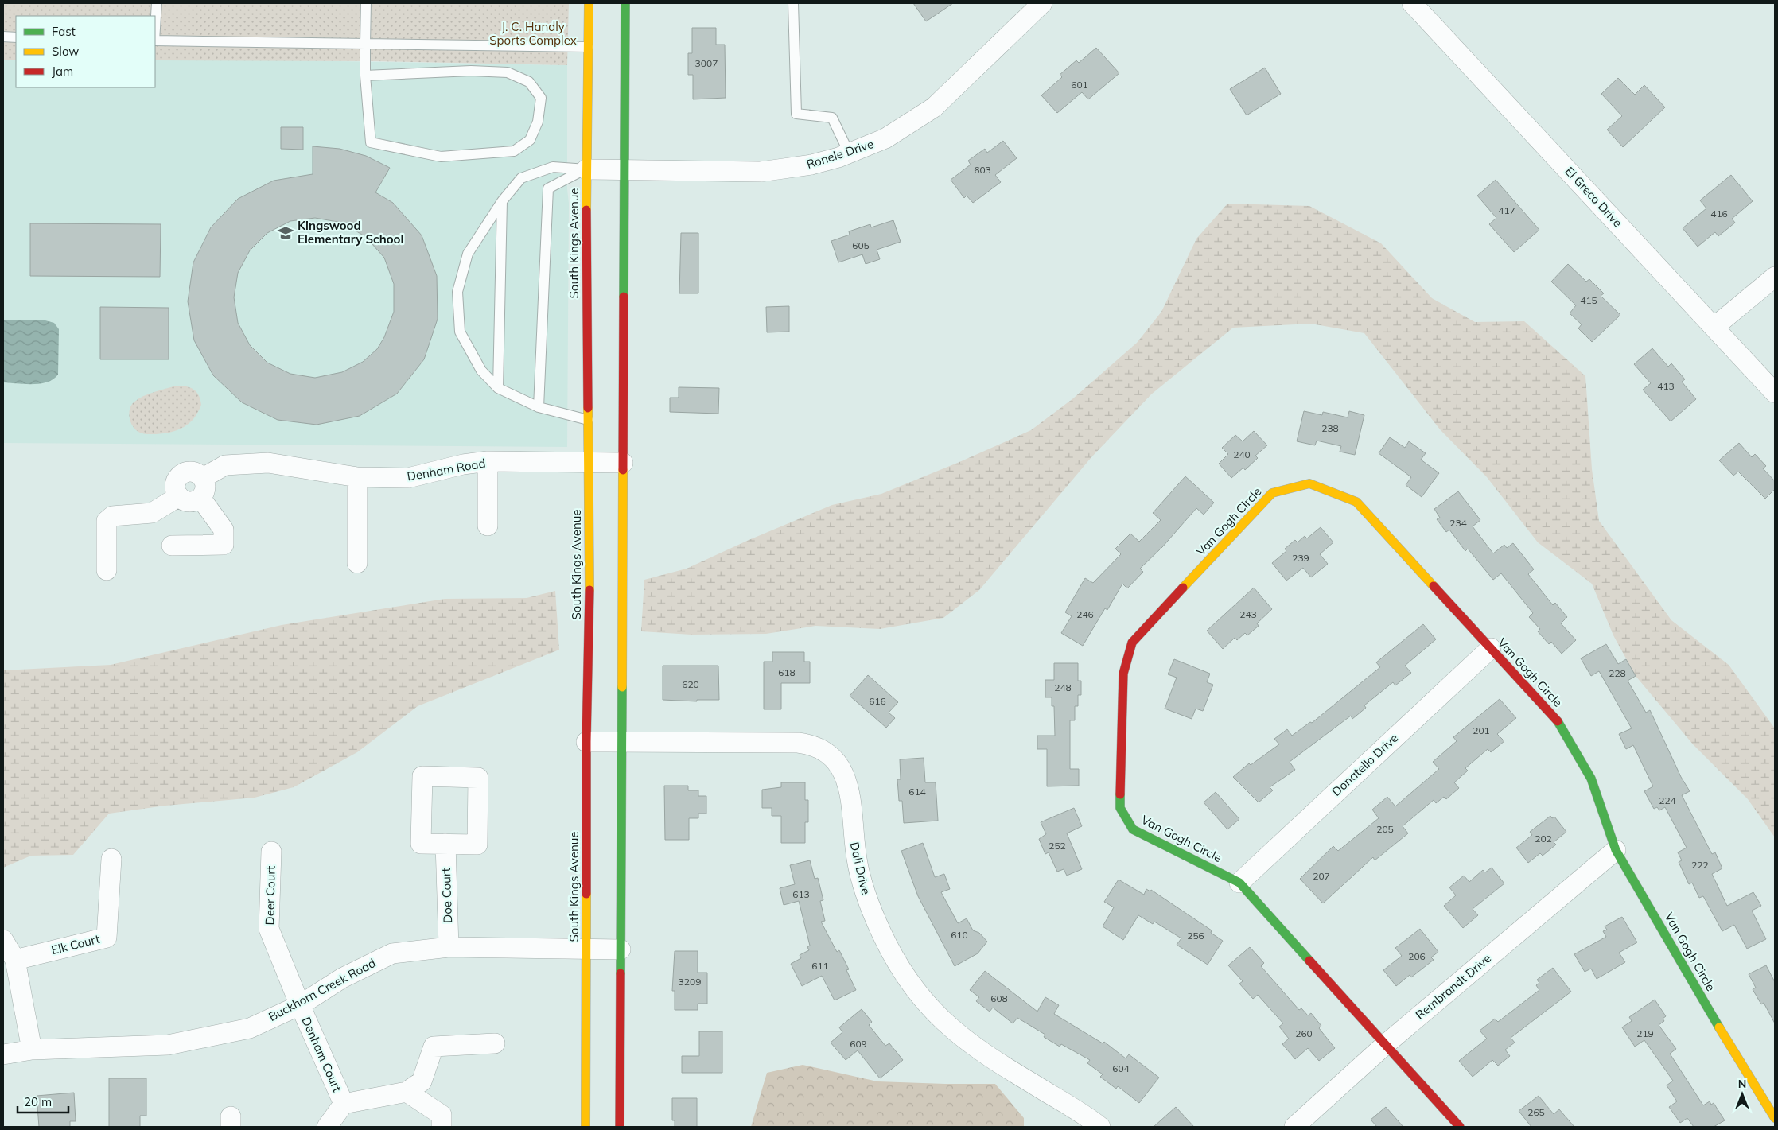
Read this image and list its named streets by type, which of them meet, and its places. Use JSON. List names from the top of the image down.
{
  "streets": {
    "main road": ["South Kings Avenue", "Van Gogh Circle"],
    "street": [
      "Ronele Drive",
      "El Greco Drive",
      "Denham Road",
      "Donatello Drive",
      "Dali Drive",
      "Deer Court",
      "Doe Court",
      "Elk Court",
      "Rembrandt Drive",
      "Buckhorn Creek Road",
      "Denham Court"
    ]
  },
  "crossings": [
    ["Ronele Drive", "South Kings Avenue"],
    ["South Kings Avenue", "Denham Road"],
    ["South Kings Avenue", "Dali Drive"],
    ["South Kings Avenue", "Buckhorn Creek Road"],
    ["Van Gogh Circle", "Donatello Drive"],
    ["Van Gogh Circle", "Rembrandt Drive"],
    ["Deer Court", "Buckhorn Creek Road"],
    ["Deer Court", "Denham Court"],
    ["Doe Court", "Buckhorn Creek Road"],
    ["Buckhorn Creek Road", "Denham Court"]
  ],
  "parks": ["J. C. Handly Sports Complex"],
  "places": {
    "school or university": ["Kingswood Elementary School"]
  },
  "house_numbers": [
    "3007",
    "601",
    "603",
    "417",
    "416",
    "605",
    "415",
    "413",
    "238",
    "240",
    "234",
    "239",
    "246",
    "243",
    "618",
    "228",
    "620",
    "248",
    "616",
    "201",
    "614",
    "224",
    "205",
    "202",
    "252",
    "222",
    "207",
    "613",
    "610",
    "256",
    "206",
    "611",
    "3209",
    "608",
    "260",
    "219",
    "609",
    "604",
    "265"
  ],
  "legend": ["Fast", "Slow", "Jam"],
  "scale_bar": "20 m",
  "north": "top"
}
